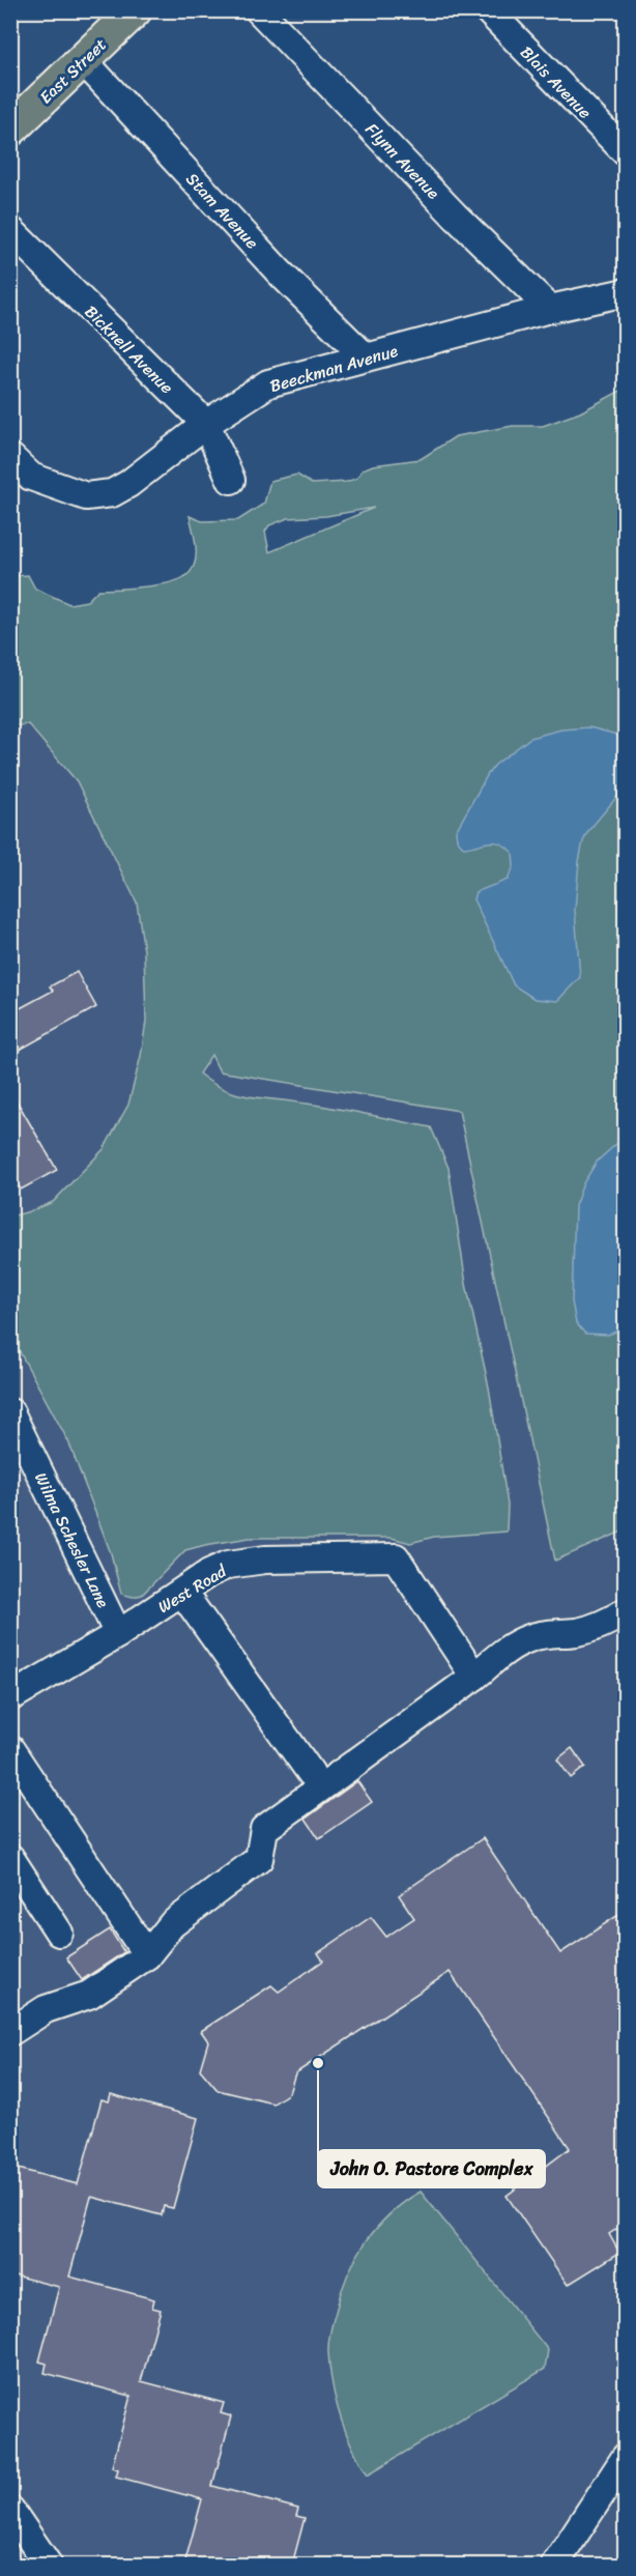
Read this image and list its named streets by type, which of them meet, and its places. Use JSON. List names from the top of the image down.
{
  "streets": {
    "main road": ["East Street"],
    "street": [
      "Blais Avenue",
      "Flynn Avenue",
      "Stam Avenue",
      "Bicknell Avenue",
      "Beeckman Avenue",
      "Wilma Schesler Lane",
      "West Road"
    ]
  },
  "crossings": [
    ["East Street", "Stam Avenue"],
    ["Flynn Avenue", "Beeckman Avenue"],
    ["Stam Avenue", "Beeckman Avenue"],
    ["Bicknell Avenue", "Beeckman Avenue"],
    ["Wilma Schesler Lane", "West Road"]
  ],
  "places": ["John O. Pastore Complex"]
}
